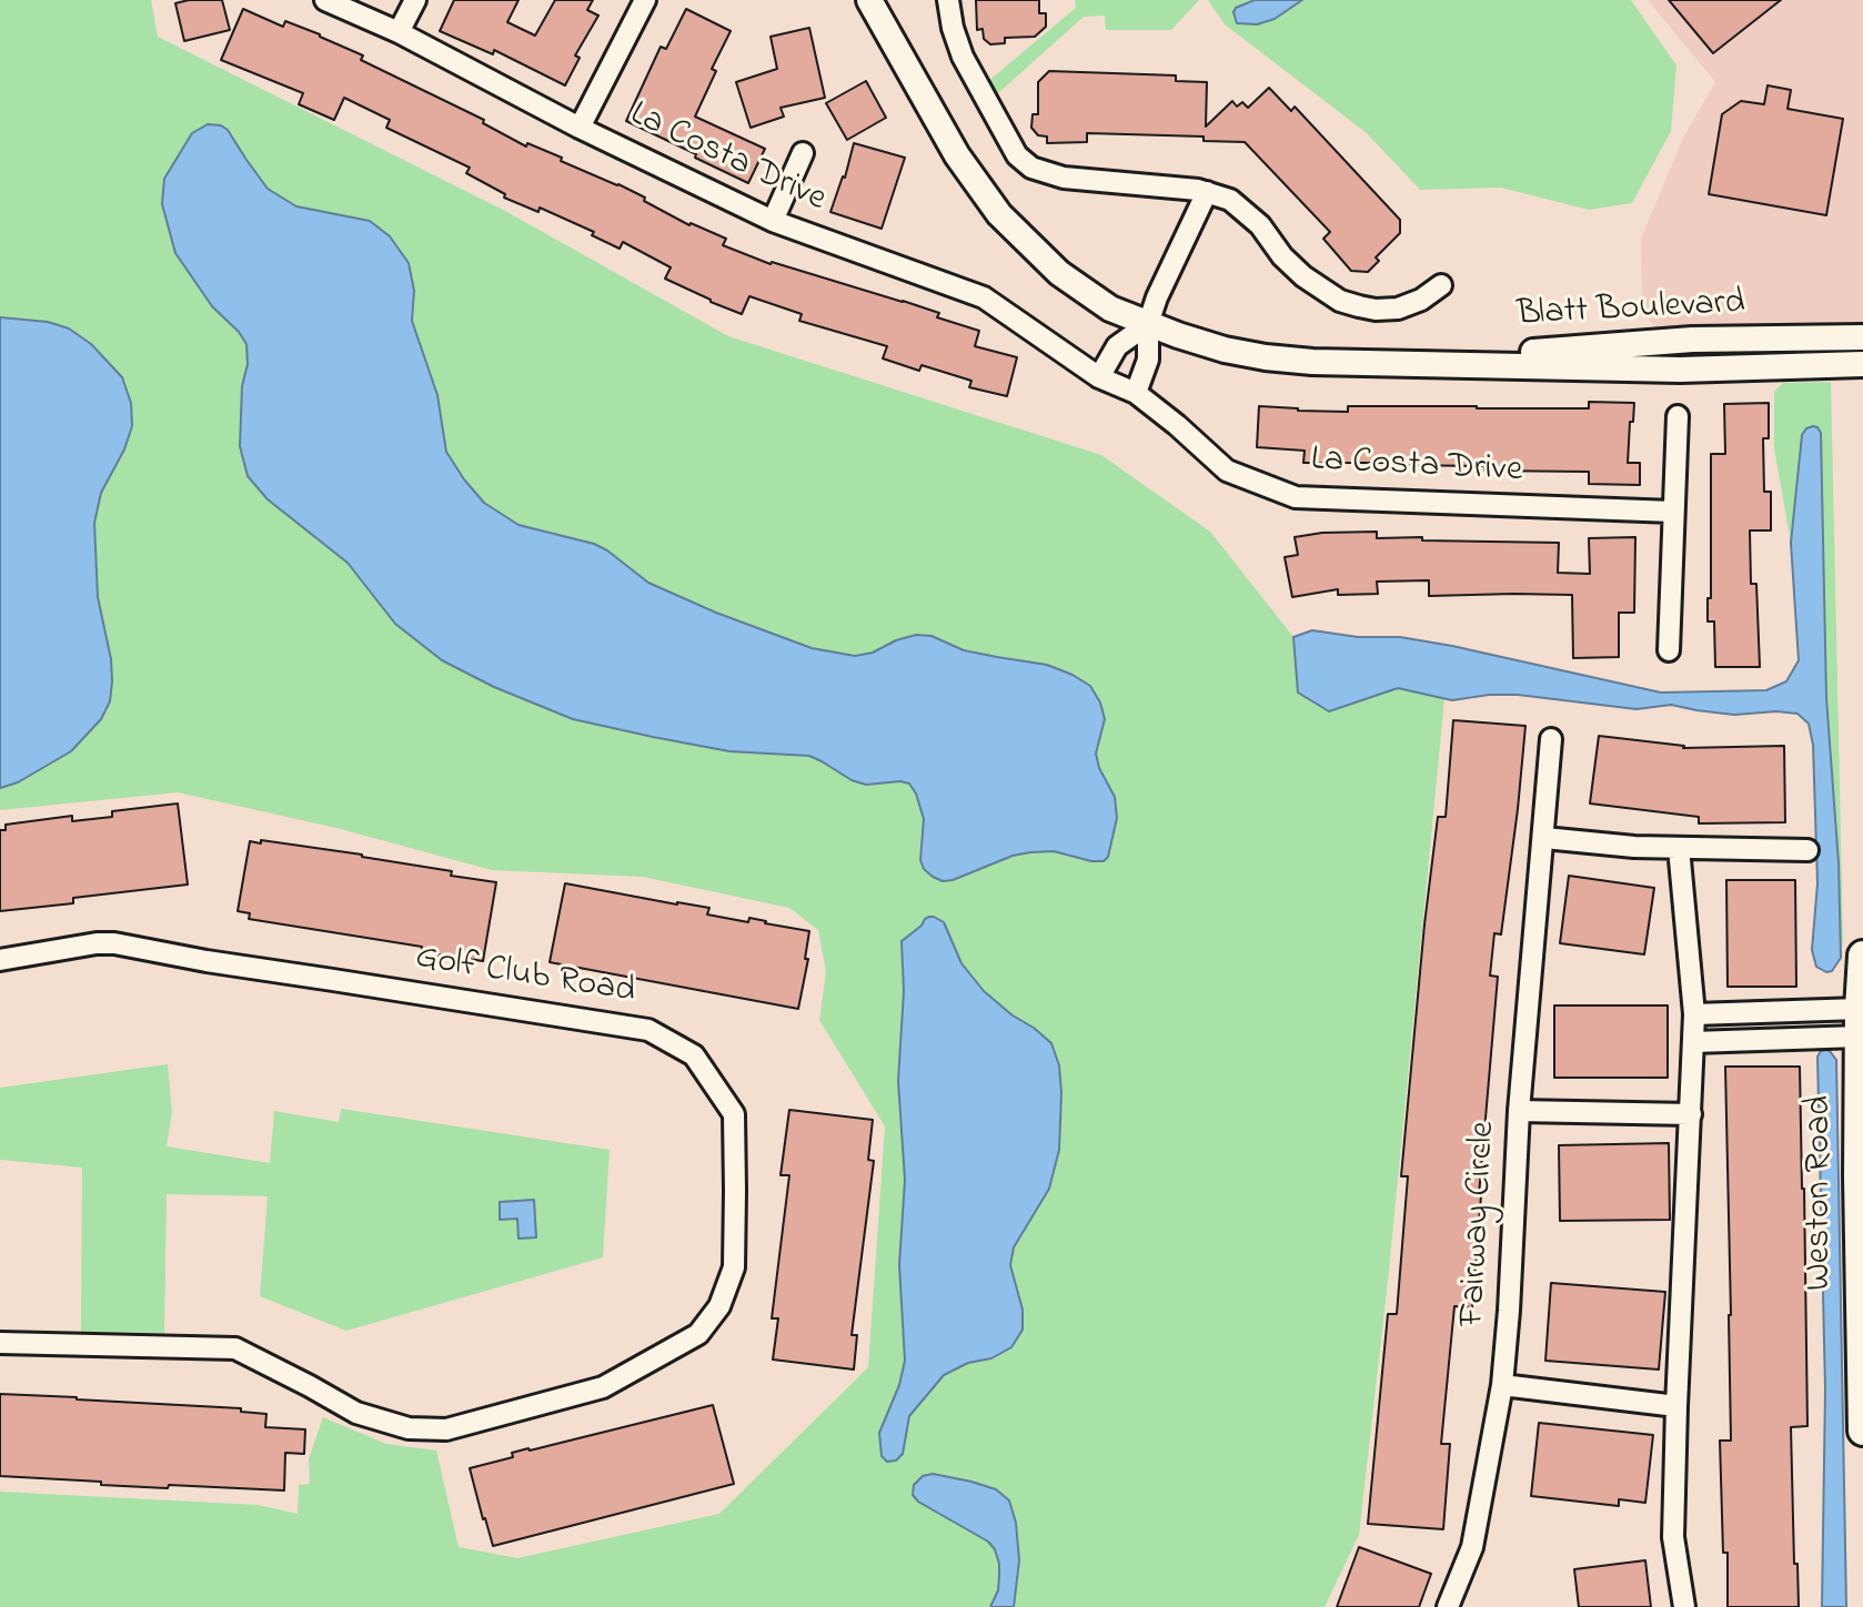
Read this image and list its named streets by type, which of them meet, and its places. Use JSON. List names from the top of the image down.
{
  "streets": {
    "main road": ["Weston Road"],
    "street": [
      "La Costa Drive",
      "Blatt Boulevard",
      "Golf Club Road",
      "Fairway Circle"
    ]
  }
}
